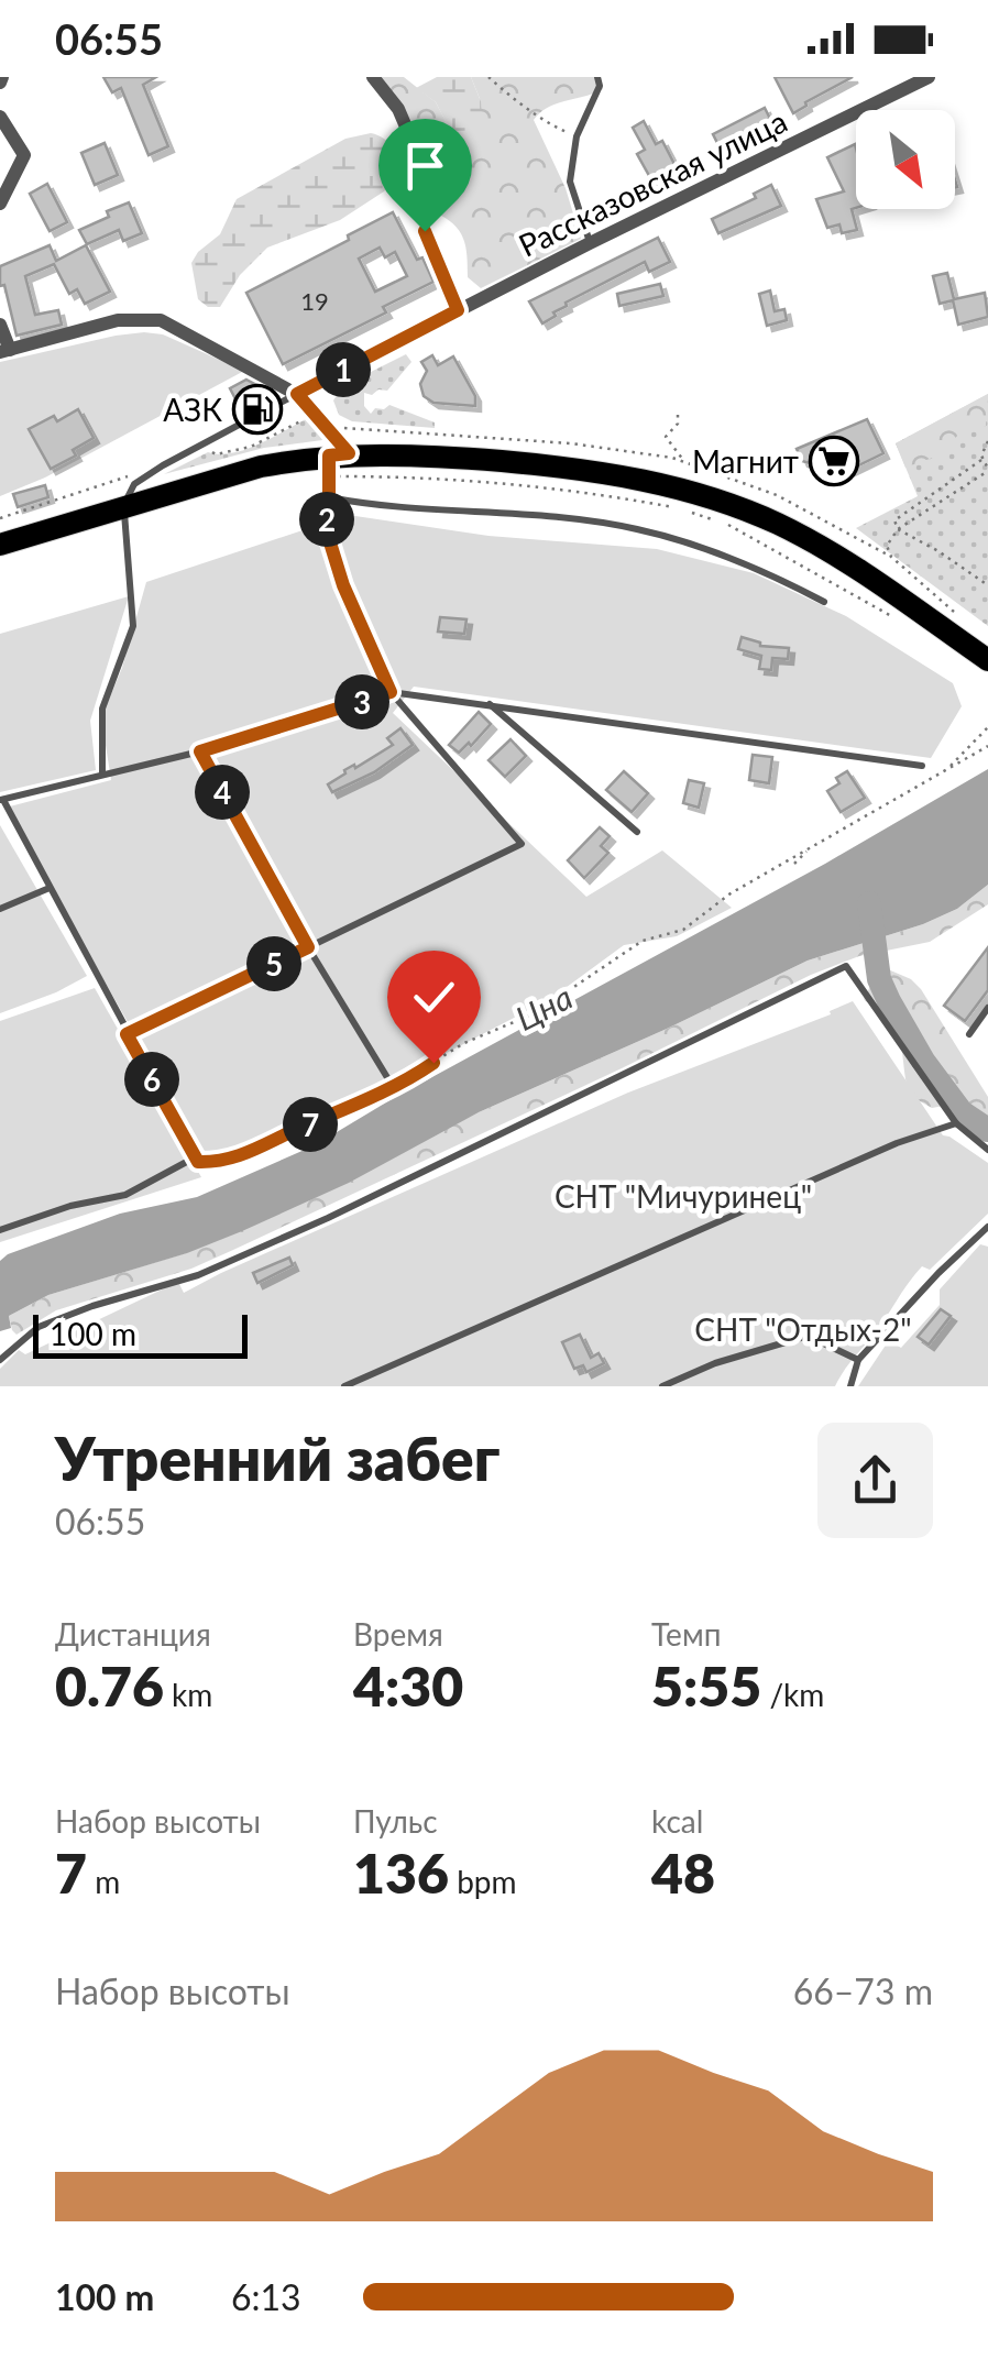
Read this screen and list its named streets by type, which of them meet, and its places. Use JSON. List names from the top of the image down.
{
  "streets": {
    "street": ["Рассказовская улица"]
  },
  "water": ["Цна"],
  "parks": ["СНТ \"Мичуринец\"", "СНТ \"Отдых-2\""],
  "places": {
    "fuel station": ["АЗК"],
    "supermarket": ["Магнит"]
  },
  "house_numbers": ["19"],
  "scale_bar": "100 m",
  "north": "bottom right",
  "page": {
    "status": "06:55",
    "pins": [
      "1",
      "2",
      "3",
      "4",
      "5",
      "6",
      "7"
    ],
    "scale": "100 m",
    "heading": ["Утренний забег", "06:55"],
    "stats": [
      ["Дистанция", "0.76 km"],
      ["Время", "4:30"],
      ["Темп", "5:55 /km"],
      ["Набор высоты", "7 m"],
      ["Пульс", "136 bpm"],
      ["kcal", "48"]
    ],
    "chart": ["Набор высоты", "66–73 m"],
    "list": [
      {
        "name": "100 m",
        "note": "6:13"
      }
    ]
  }
}
